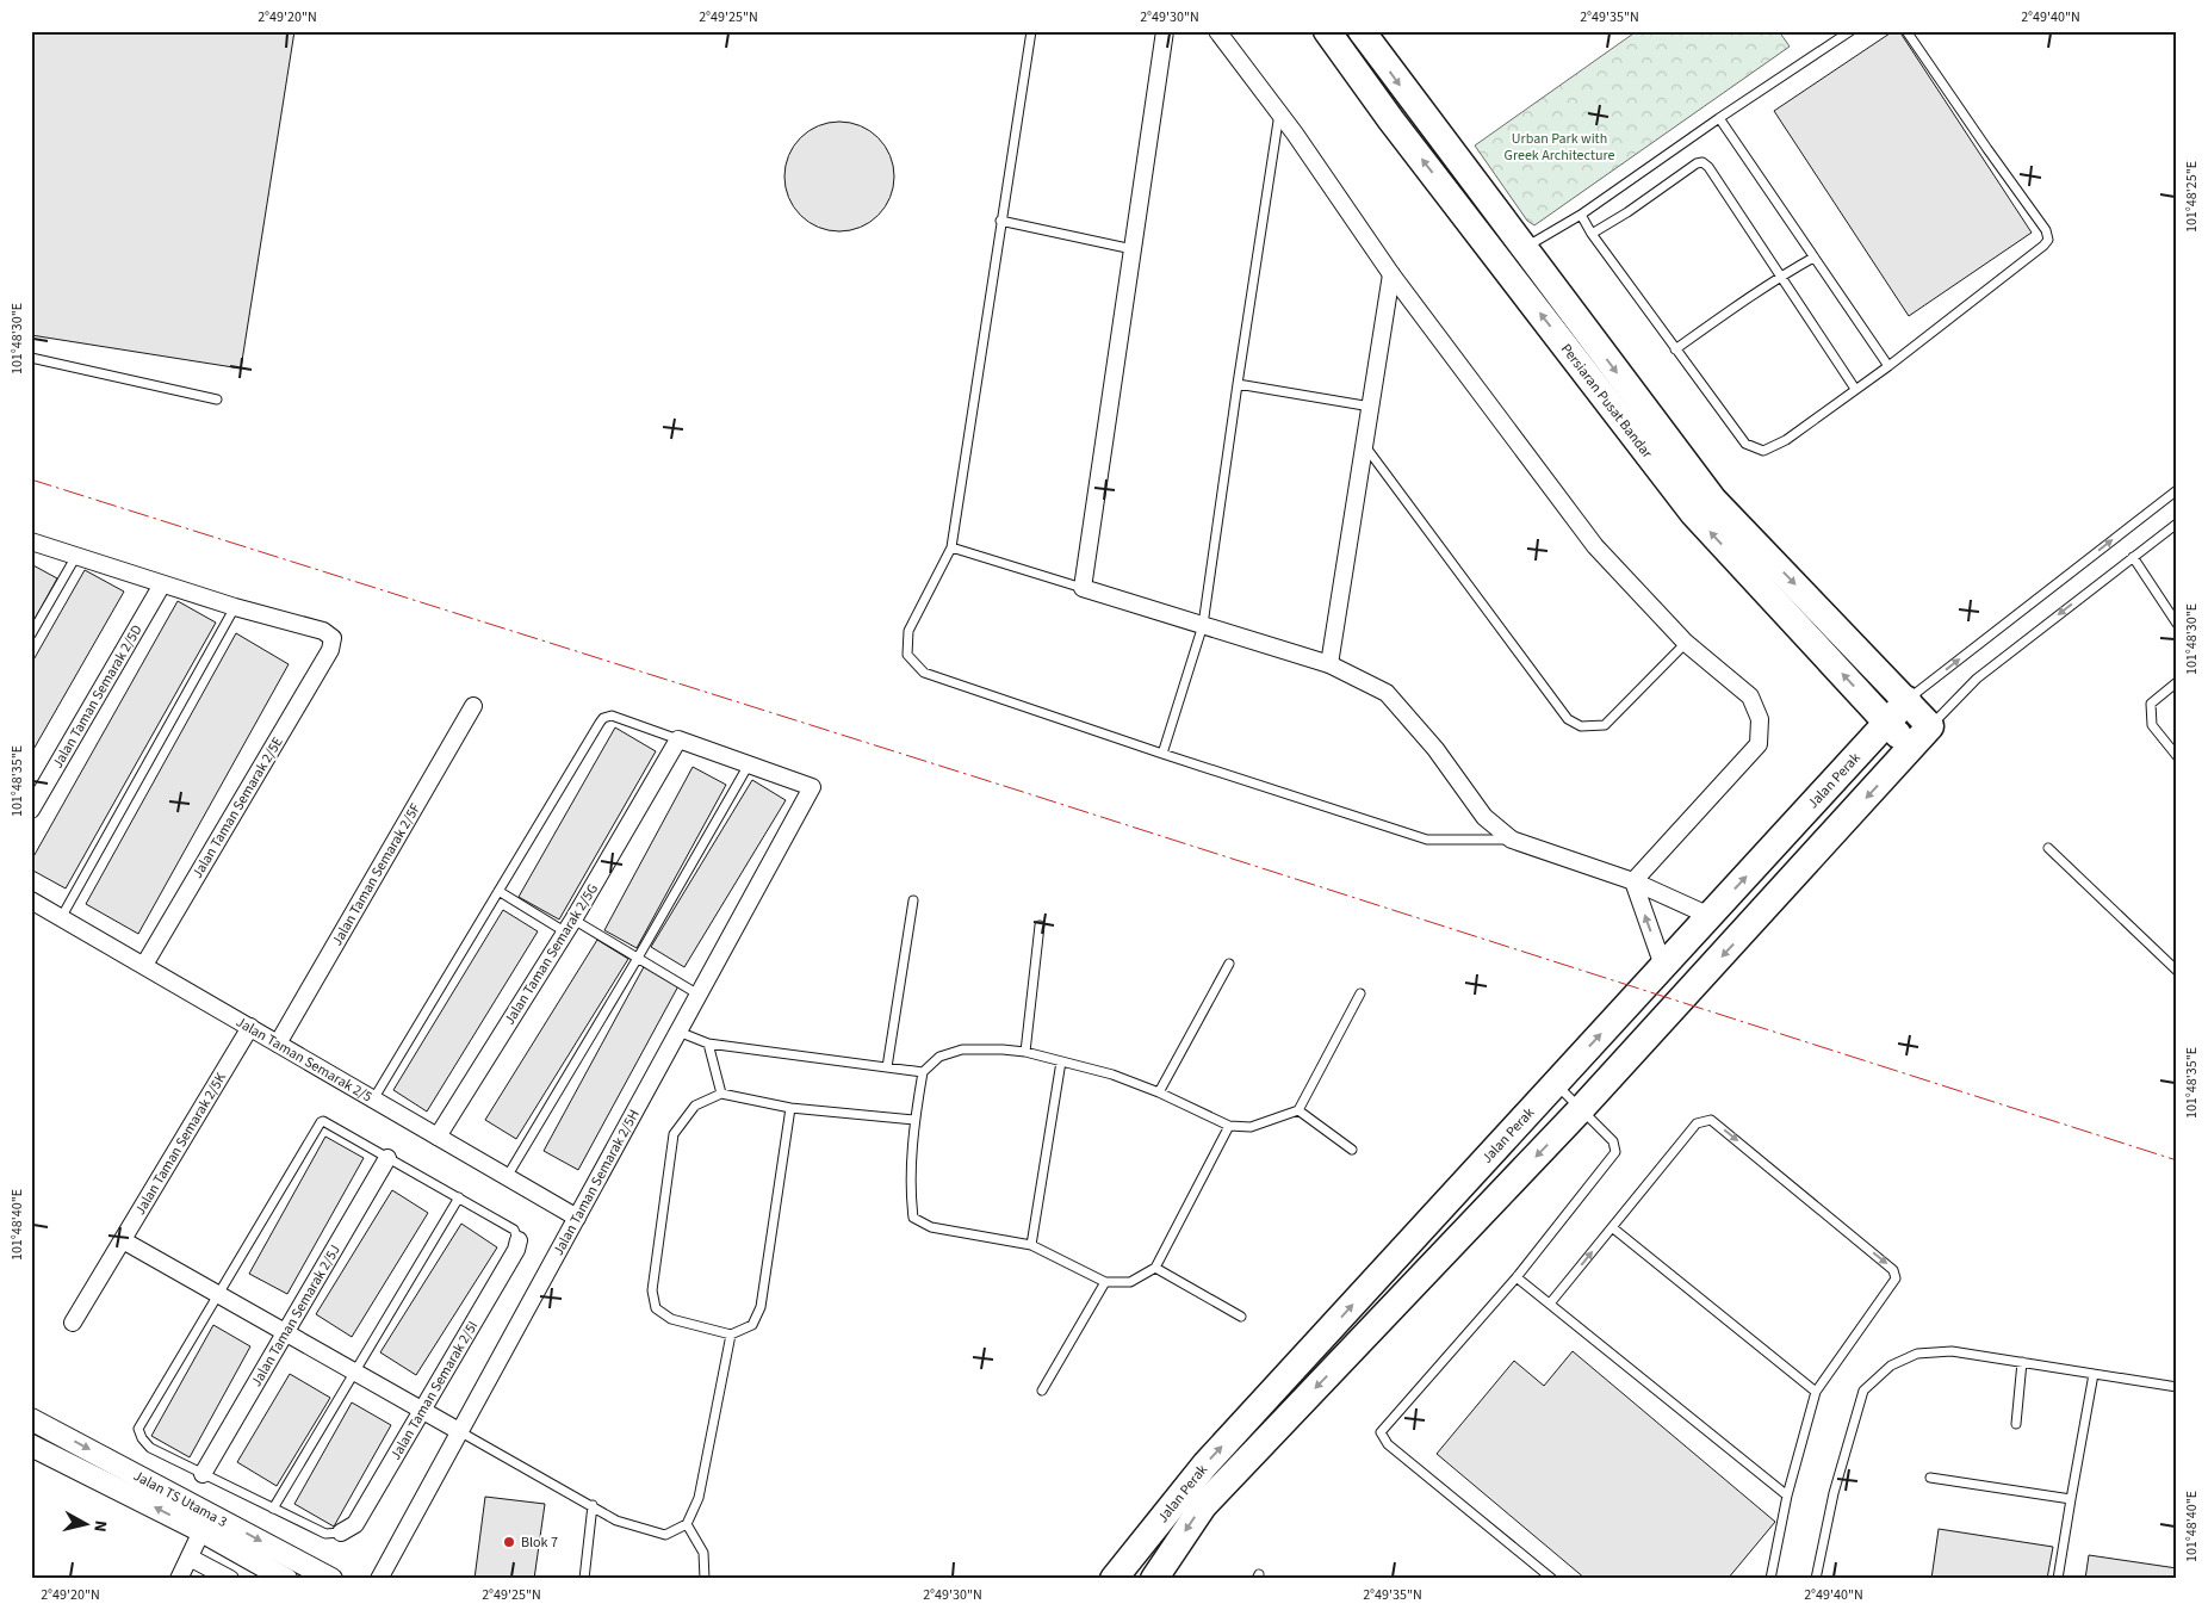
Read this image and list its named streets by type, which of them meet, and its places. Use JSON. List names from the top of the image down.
{
  "streets": {
    "main road": ["Persiaran Pusat Bandar", "Jalan Perak"],
    "street": [
      "Jalan Taman Semarak 2/5D",
      "Jalan Taman Semarak 2/5E",
      "Jalan Taman Semarak 2/5F",
      "Jalan Taman Semarak 2/5G",
      "Jalan Taman Semarak 2/5",
      "Jalan Taman Semarak 2/5K",
      "Jalan Taman Semarak 2/5H",
      "Jalan Taman Semarak 2/5J",
      "Jalan Taman Semarak 2/5I",
      "Jalan TS Utama 3"
    ]
  },
  "crossings": [
    ["Persiaran Pusat Bandar", "Jalan Perak"],
    ["Jalan Taman Semarak 2/5E", "Jalan Taman Semarak 2/5"],
    ["Jalan Taman Semarak 2/5F", "Jalan Taman Semarak 2/5"],
    ["Jalan Taman Semarak 2/5G", "Jalan Taman Semarak 2/5"],
    ["Jalan Taman Semarak 2/5", "Jalan Taman Semarak 2/5K"],
    ["Jalan Taman Semarak 2/5", "Jalan Taman Semarak 2/5H"]
  ],
  "parks": ["Urban Park with Greek Architecture"],
  "places": ["Blok 7"],
  "north": "right",
  "coordinates": [
    "2°49'20\"N",
    "2°49'25\"N",
    "2°49'30\"N",
    "2°49'35\"N",
    "2°49'40\"N",
    "101°48'25\"E",
    "101°48'30\"E",
    "101°48'35\"E",
    "101°48'40\"E"
  ]
}
